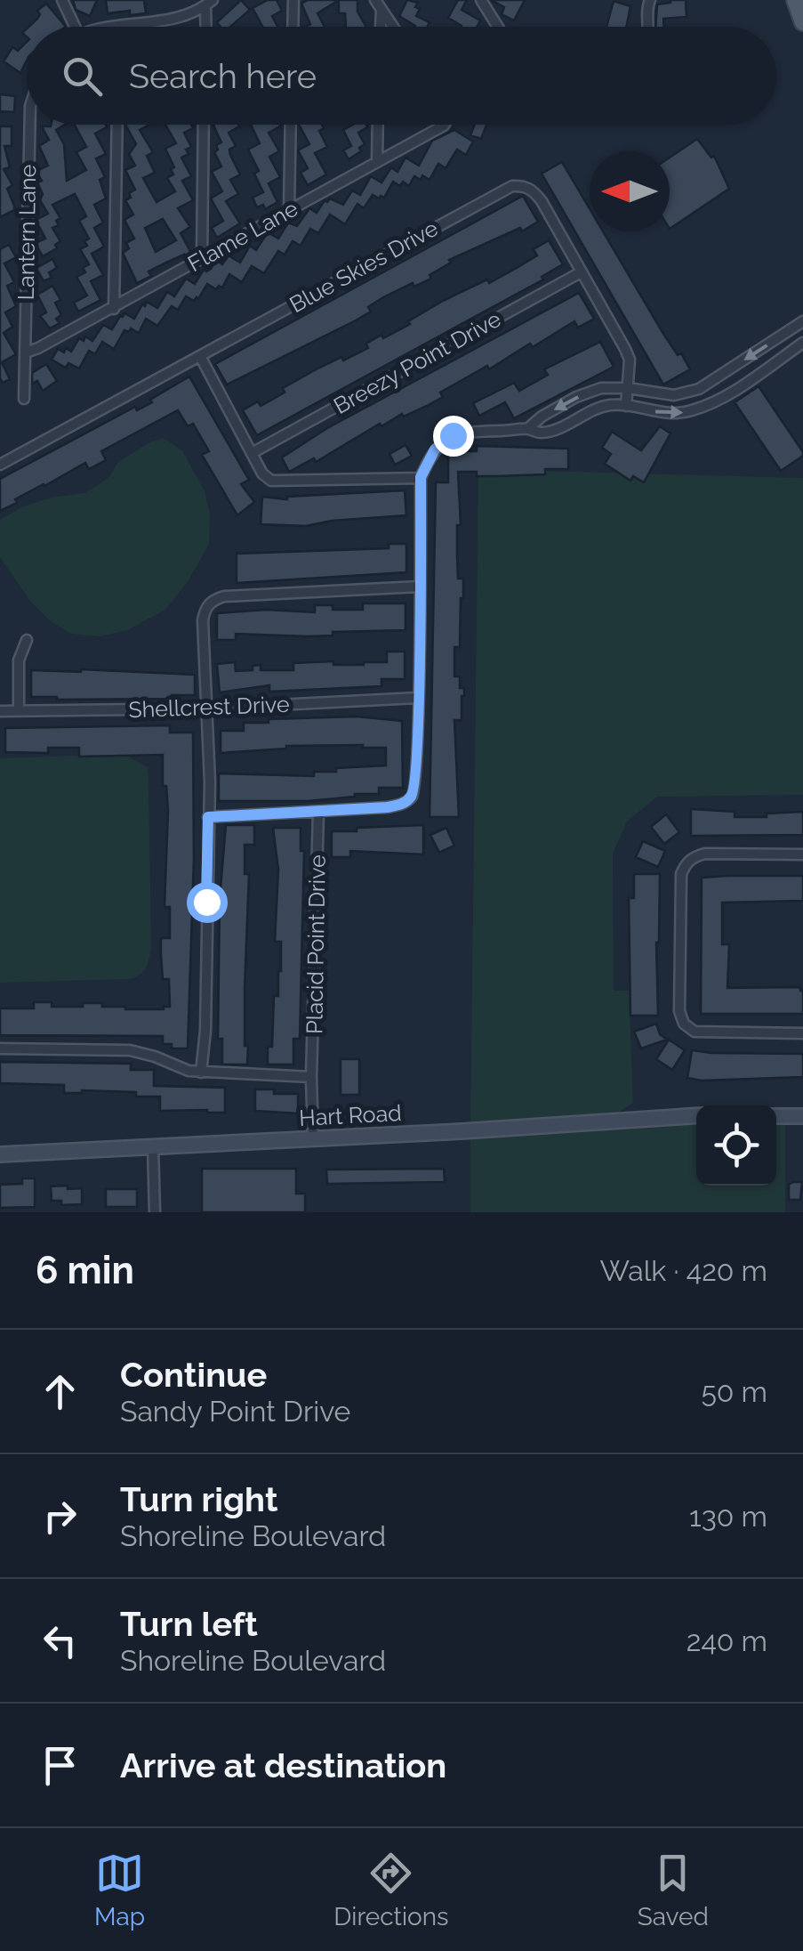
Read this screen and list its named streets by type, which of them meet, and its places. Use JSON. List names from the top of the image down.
{
  "streets": {
    "street": [
      "Lantern Lane",
      "Flame Lane",
      "Blue Skies Drive",
      "Breezy Point Drive",
      "Shellcrest Drive",
      "Placid Point Drive",
      "Hart Road"
    ]
  },
  "crossings": [
    ["Lantern Lane", "Flame Lane"],
    ["Blue Skies Drive", "Breezy Point Drive"],
    ["Placid Point Drive", "Hart Road"]
  ],
  "north": "left",
  "page": {
    "search": "Search here",
    "heading": ["6 min", "Walk · 420 m"],
    "list": [
      ["Continue", "Sandy Point Drive", "50 m"],
      ["Turn right", "Shoreline Boulevard", "130 m"],
      ["Turn left", "Shoreline Boulevard", "240 m"],
      "Arrive at destination"
    ],
    "nav": ["Map", "Directions", "Saved"]
  }
}
